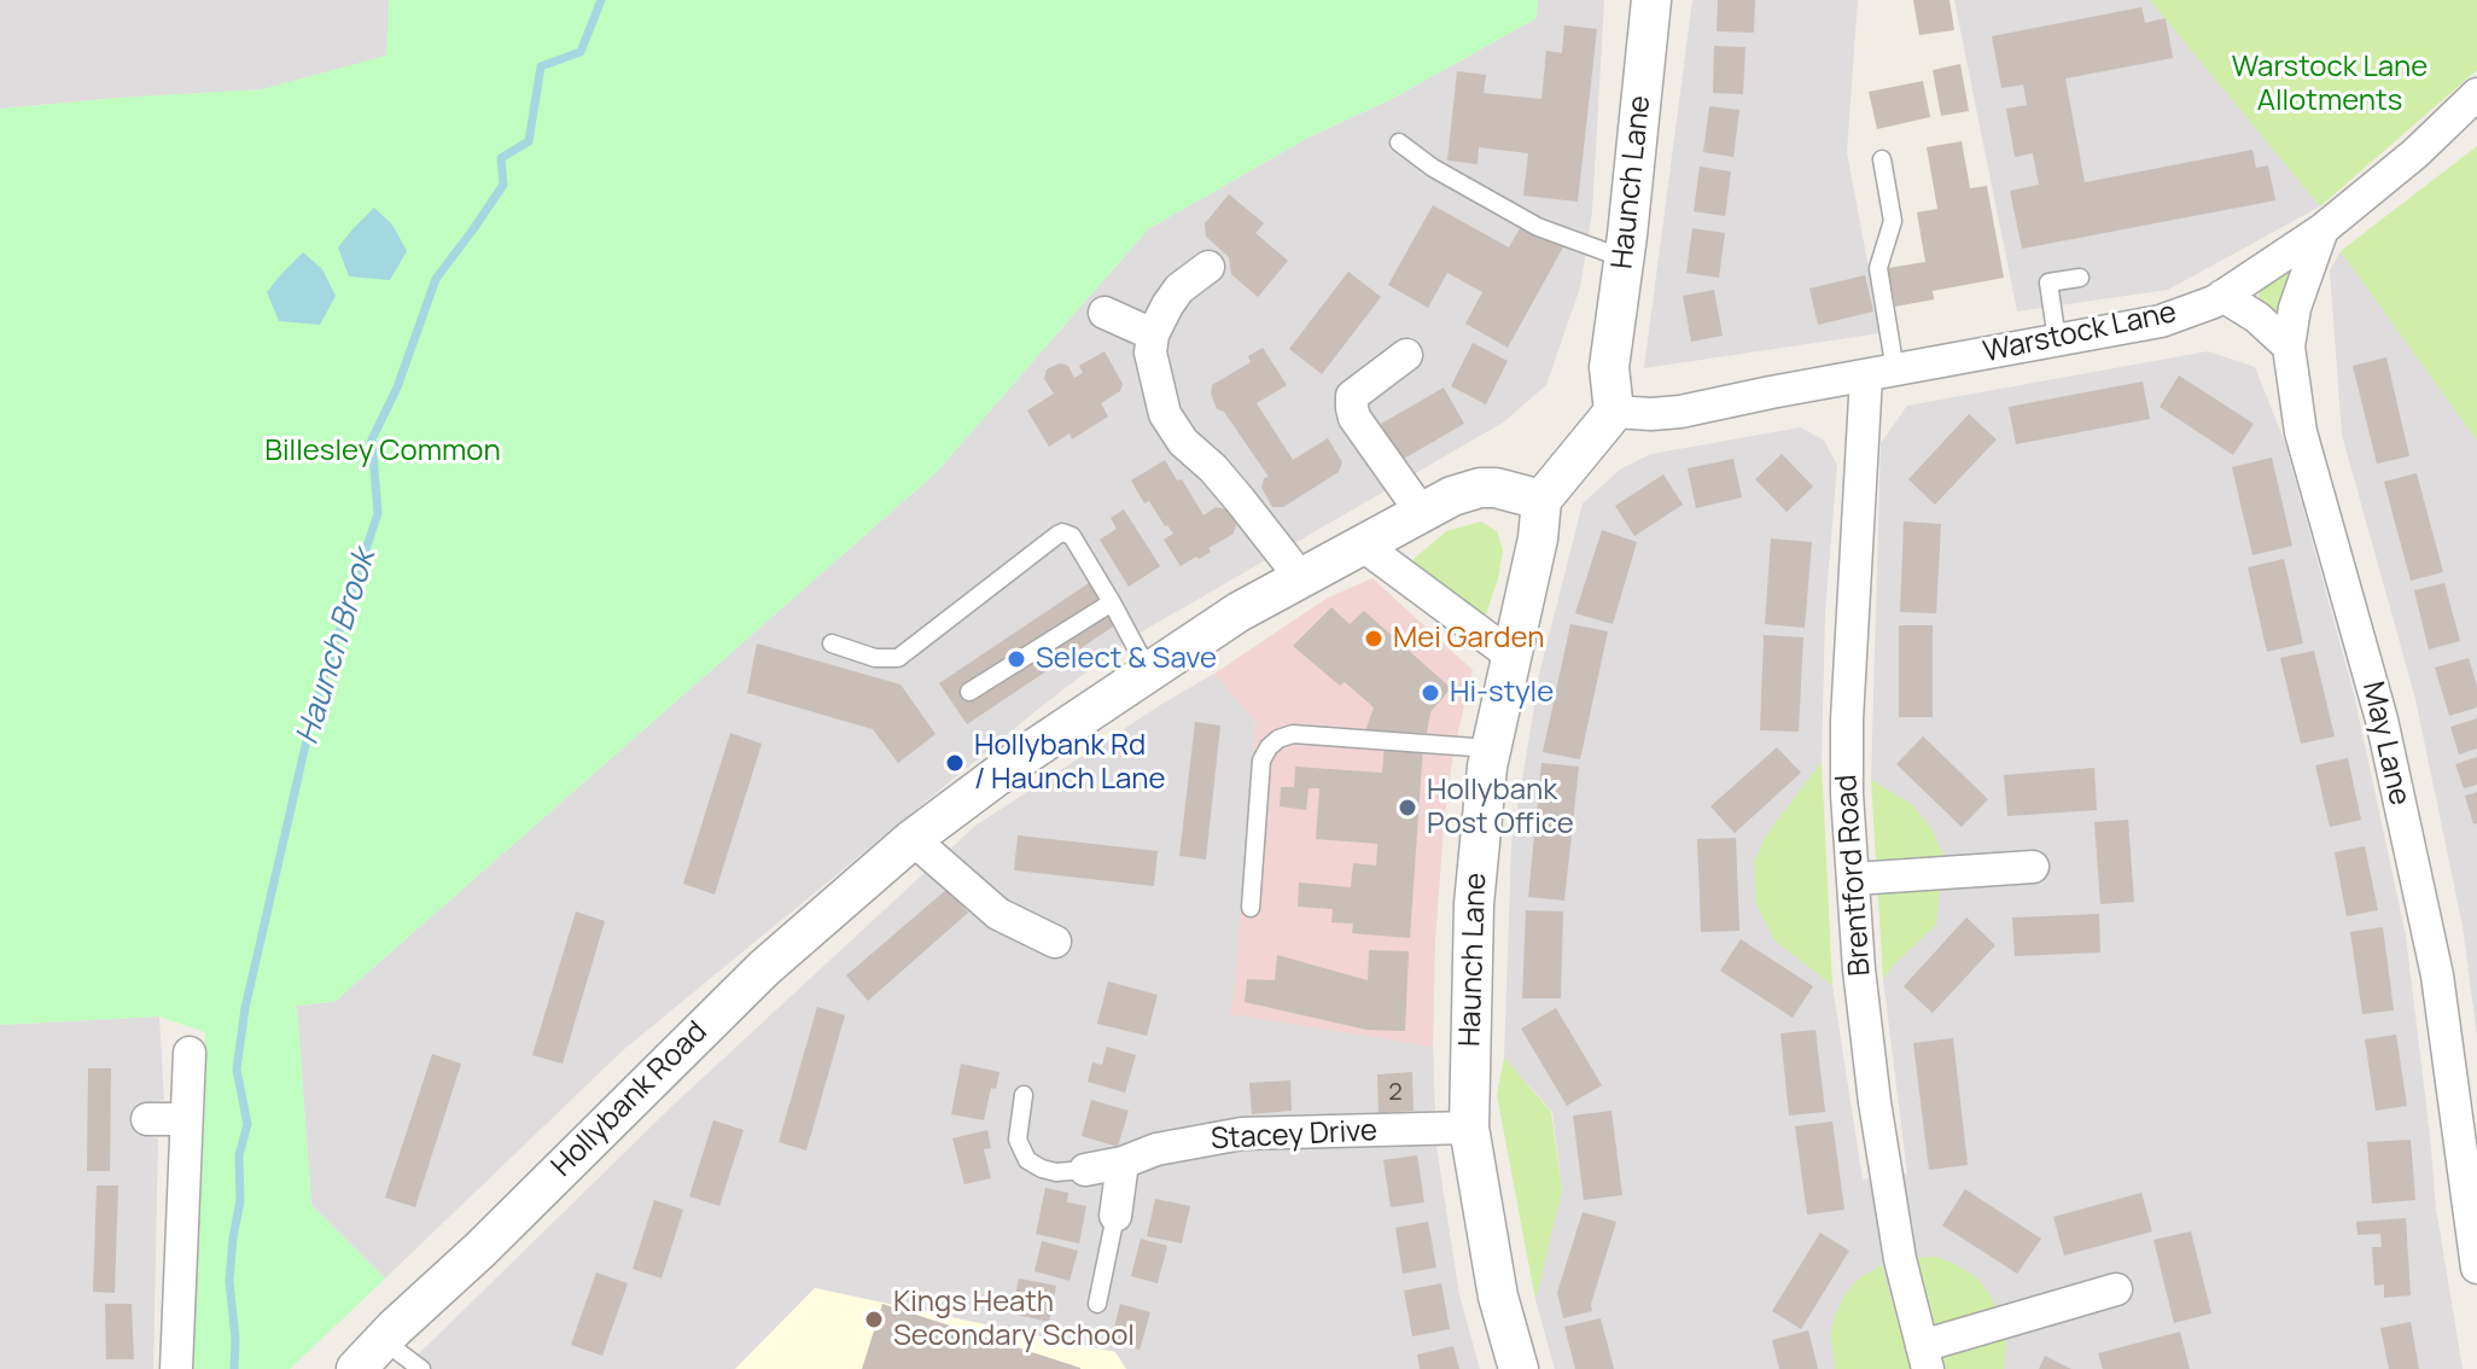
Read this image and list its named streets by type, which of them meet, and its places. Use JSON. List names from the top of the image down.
{
  "streets": {
    "street": [
      "Haunch Lane",
      "Warstock Lane",
      "May Lane",
      "Brentford Road",
      "Hollybank Road",
      "Stacey Drive"
    ]
  },
  "crossings": [
    ["Haunch Lane", "Warstock Lane"],
    ["Haunch Lane", "Hollybank Road"],
    ["Haunch Lane", "Stacey Drive"],
    ["Warstock Lane", "May Lane"],
    ["Warstock Lane", "Brentford Road"]
  ],
  "water": ["Haunch Brook"],
  "parks": ["Warstock Lane Allotments", "Billesley Common"],
  "places": [
    "Mei Garden",
    "Select & Save",
    "Hi-style",
    "Hollybank Rd / Haunch Lane",
    "Hollybank Post Office",
    "Kings Heath Secondary School"
  ],
  "house_numbers": ["2"]
}
